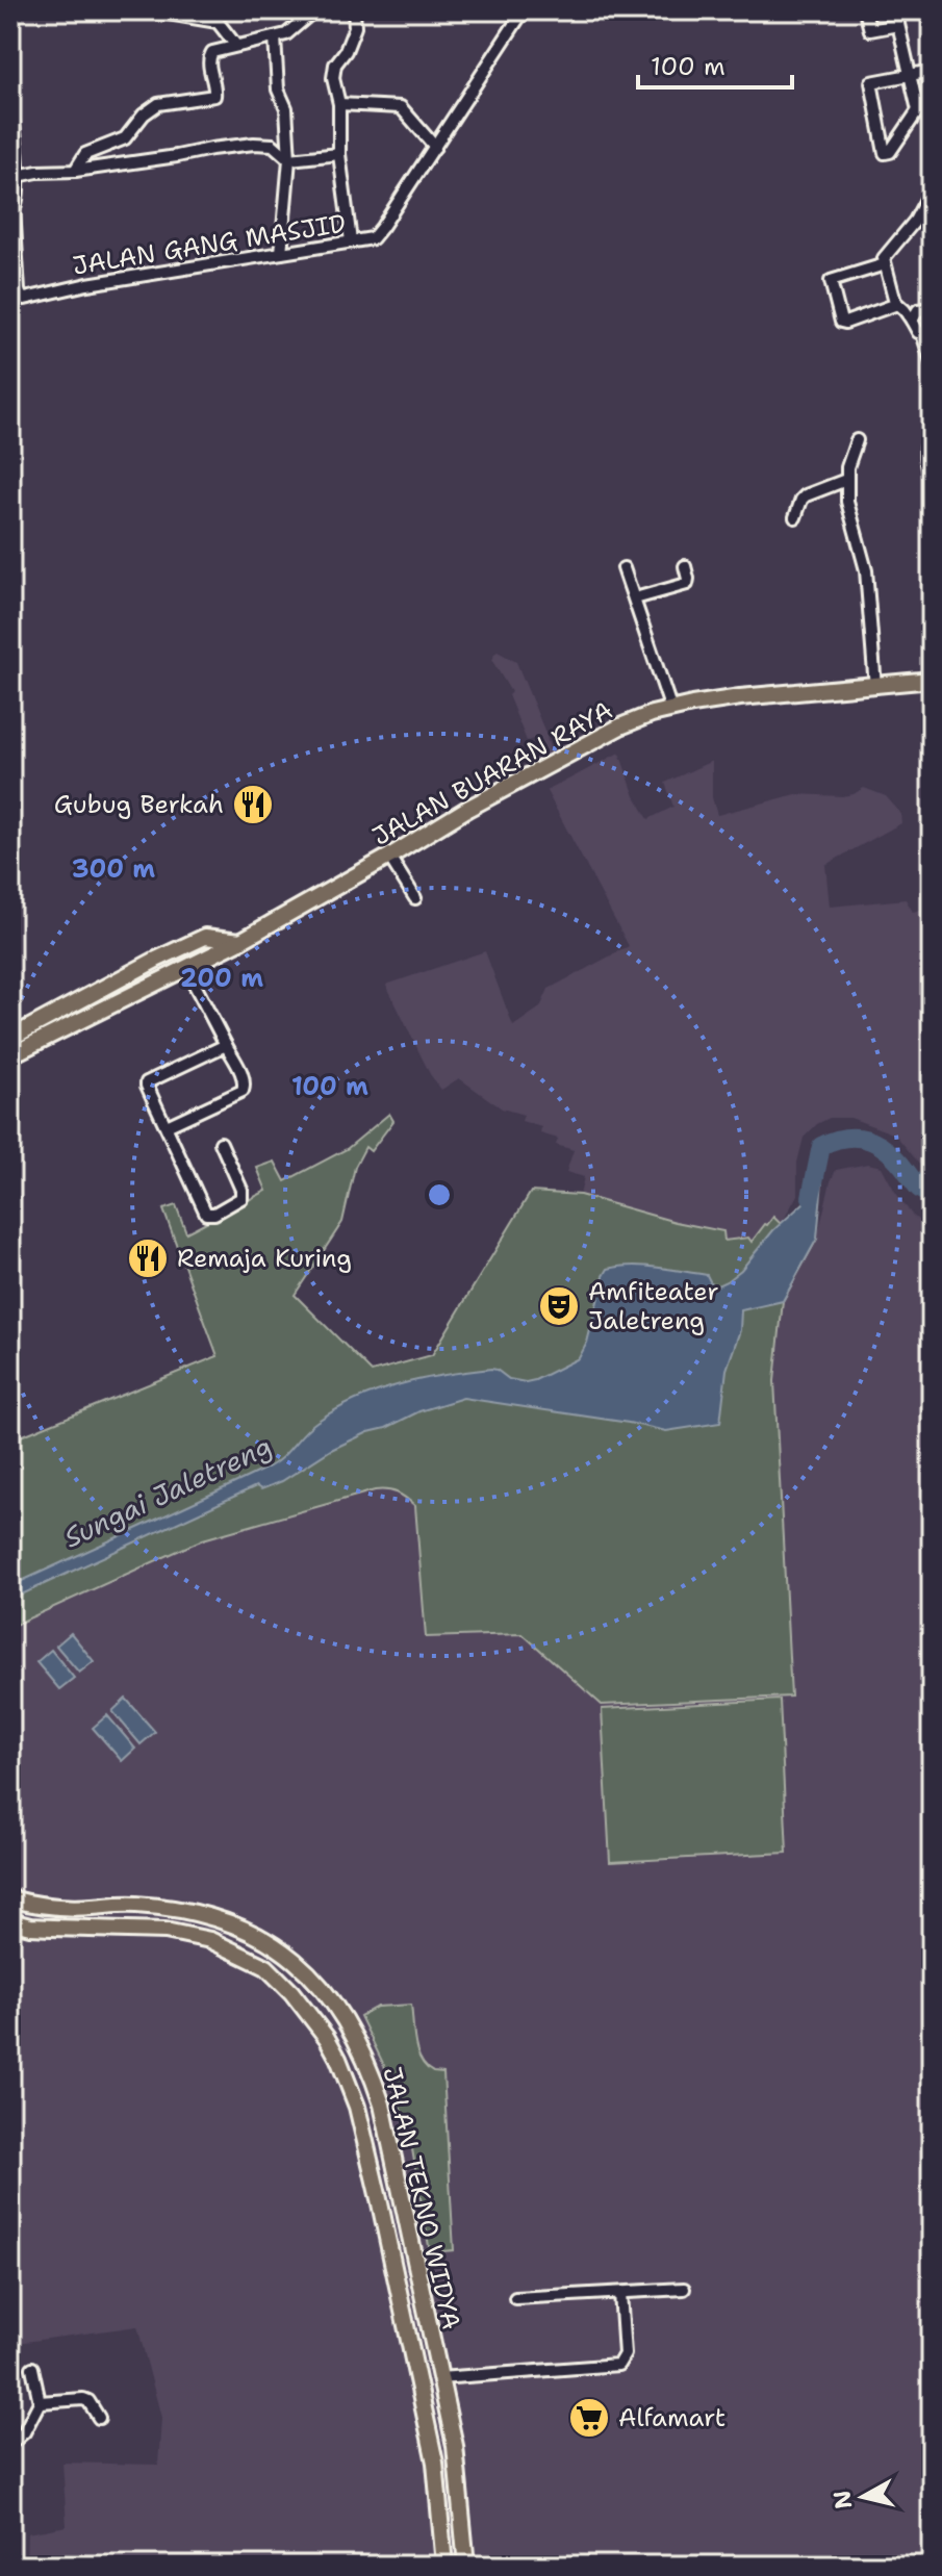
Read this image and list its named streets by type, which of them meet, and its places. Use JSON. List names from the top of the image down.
{
  "streets": {
    "main road": ["JALAN BUARAN RAYA", "JALAN TEKNO WIDYA"],
    "street": ["JALAN GANG MASJID"]
  },
  "water": ["Sungai Jaletreng"],
  "places": {
    "restaurant": ["Gubug Berkah", "Remaja Kuring"],
    "theatre": ["Amfiteater Jaletreng"],
    "supermarket": ["Alfamart"]
  },
  "scale_bar": "100 m",
  "north": "left",
  "rings": ["300 m", "200 m", "100 m"]
}
